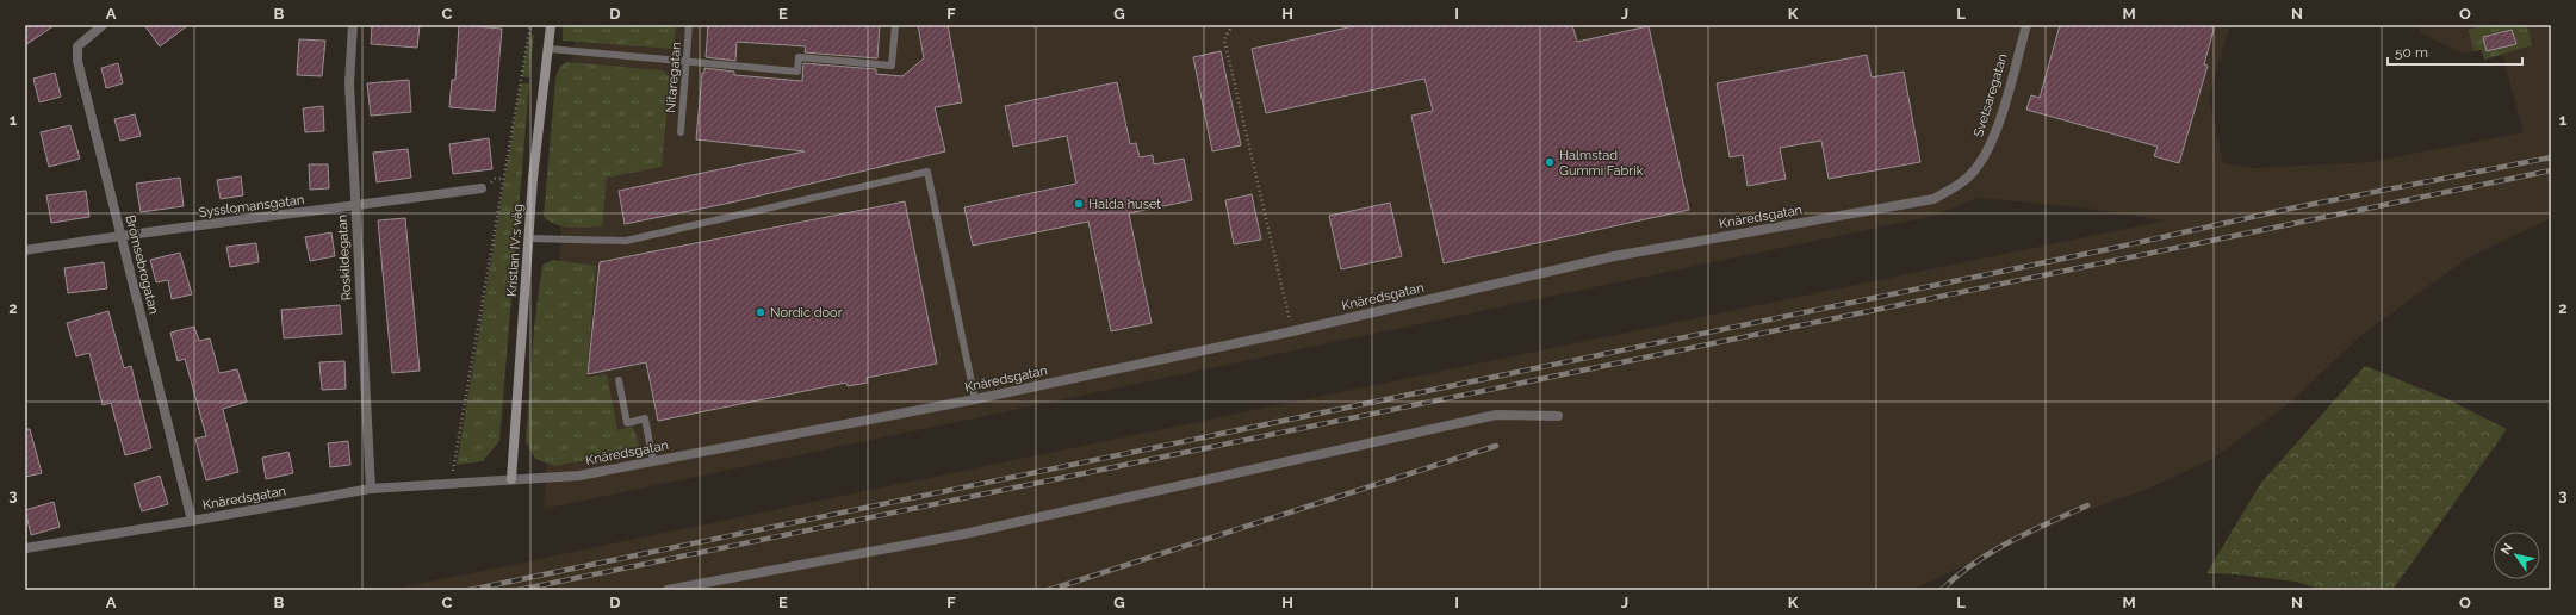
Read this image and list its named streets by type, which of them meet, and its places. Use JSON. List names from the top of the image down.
{
  "streets": {
    "street": [
      "Svetsaregatan",
      "Sysslomansgatan",
      "Knäredsgatan",
      "Kristian IV:s väg",
      "Roskildegatan",
      "Brömsebrogatan"
    ],
    "lane": ["Nitaregatan"]
  },
  "crossings": [
    ["Svetsaregatan", "Knäredsgatan"],
    ["Sysslomansgatan", "Roskildegatan"],
    ["Sysslomansgatan", "Brömsebrogatan"],
    ["Knäredsgatan", "Kristian IV:s väg"],
    ["Knäredsgatan", "Roskildegatan"],
    ["Knäredsgatan", "Brömsebrogatan"]
  ],
  "places": ["Halmstad Gummi Fabrik", "Halda huset", "Nordic door"],
  "scale_bar": "50 m",
  "north": "top left",
  "grid": {
    "columns": [
      "A",
      "B",
      "C",
      "D",
      "E",
      "F",
      "G",
      "H",
      "I",
      "J",
      "K",
      "L",
      "M",
      "N",
      "O"
    ],
    "rows": ["1", "2", "3"]
  }
}
